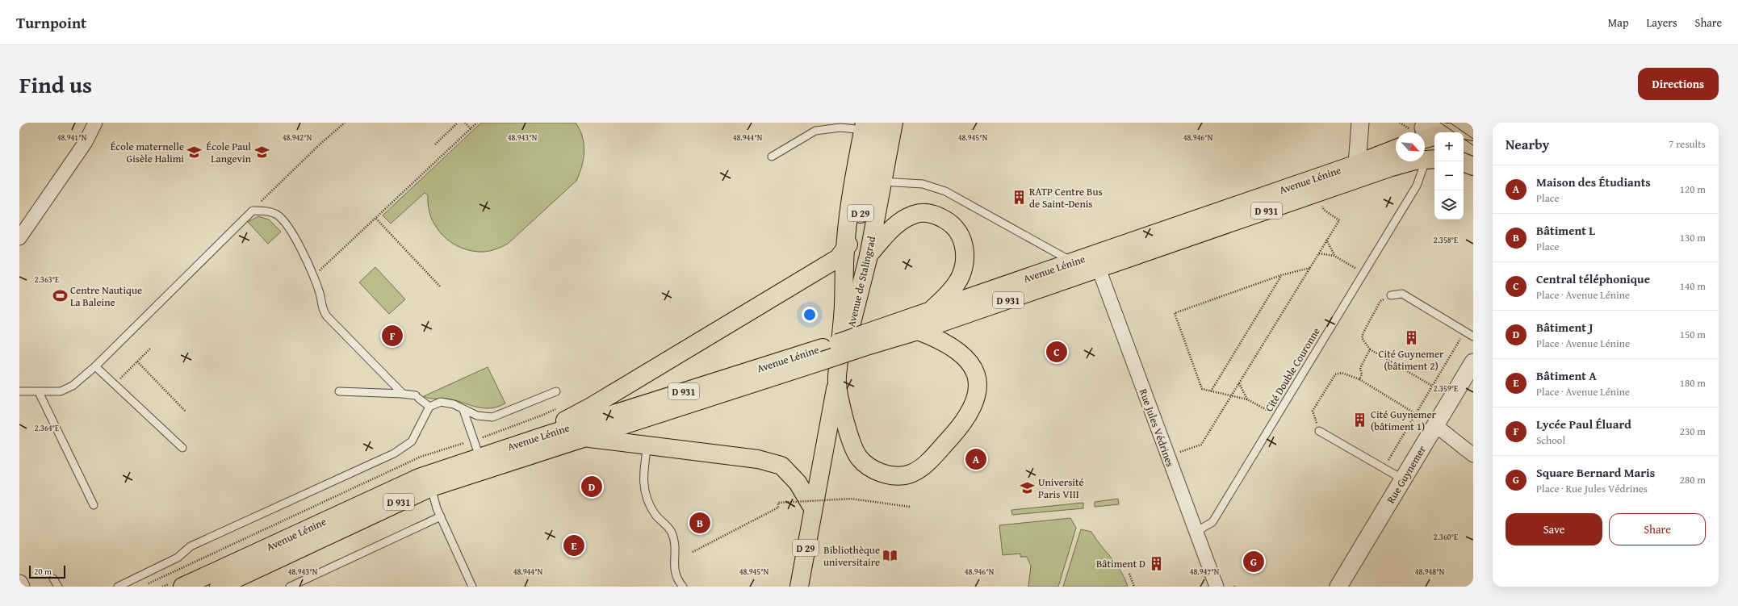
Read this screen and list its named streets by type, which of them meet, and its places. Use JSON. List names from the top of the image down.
{
  "streets": {
    "main road": [
      "Avenue Lénine",
      "D 931",
      "D 29",
      "Avenue de Stalingrad"
    ],
    "street": ["Rue Jules Védrines", "Rue Guynemer"],
    "lane": ["Cité Double Couronne"]
  },
  "crossings": [
    ["Avenue Lénine", "Cité Double Couronne"],
    ["Avenue Lénine", "Rue Jules Védrines"],
    ["Cité Double Couronne", "Rue Jules Védrines"]
  ],
  "places": {
    "school or university": ["École maternelle Gisèle Halimi", "École Paul Langevin", "Université Paris VIII"],
    "building": [
      "RATP Centre Bus de Saint-Denis",
      "Cité Guynemer (bâtiment 2)",
      "Cité Guynemer (bâtiment 1)",
      "Bâtiment D"
    ],
    "sports": ["Centre Nautique La Baleine"],
    "library": ["Bibliothèque universitaire"]
  },
  "scale_bar": "20 m",
  "north": "bottom right",
  "page": {
    "header": "Turnpoint",
    "nav": ["Map", "Layers", "Share"],
    "title": "Find us",
    "buttons": [
      "Directions",
      ["Save", "Share"]
    ],
    "heading": ["Nearby", "7 results"],
    "map_buttons": ["+", "−"],
    "list": [
      {
        "mark": "A",
        "name": "Maison des Étudiants",
        "note": "Place",
        "value": "120 m"
      },
      {
        "mark": "B",
        "name": "Bâtiment L",
        "note": "Place",
        "value": "130 m"
      },
      {
        "mark": "C",
        "name": "Central téléphonique",
        "note": "Place · Avenue Lénine",
        "value": "140 m"
      },
      {
        "mark": "D",
        "name": "Bâtiment J",
        "note": "Place · Avenue Lénine",
        "value": "150 m"
      },
      {
        "mark": "E",
        "name": "Bâtiment A",
        "note": "Place · Avenue Lénine",
        "value": "180 m"
      },
      {
        "mark": "F",
        "name": "Lycée Paul Éluard",
        "note": "School",
        "value": "230 m"
      },
      {
        "mark": "G",
        "name": "Square Bernard Maris",
        "note": "Place · Rue Jules Védrines",
        "value": "280 m"
      }
    ],
    "pins": [
      "F",
      "C",
      "A",
      "D",
      "B",
      "E",
      "G"
    ],
    "scale": "20 m"
  },
  "coordinates": [
    "48.941°N",
    "48.942°N",
    "48.943°N",
    "48.944°N",
    "48.945°N",
    "48.946°N",
    "2.358°E",
    "2.363°E",
    "2.359°E",
    "2.364°E",
    "2.360°E",
    "48.947°N",
    "48.948°N"
  ]
}
